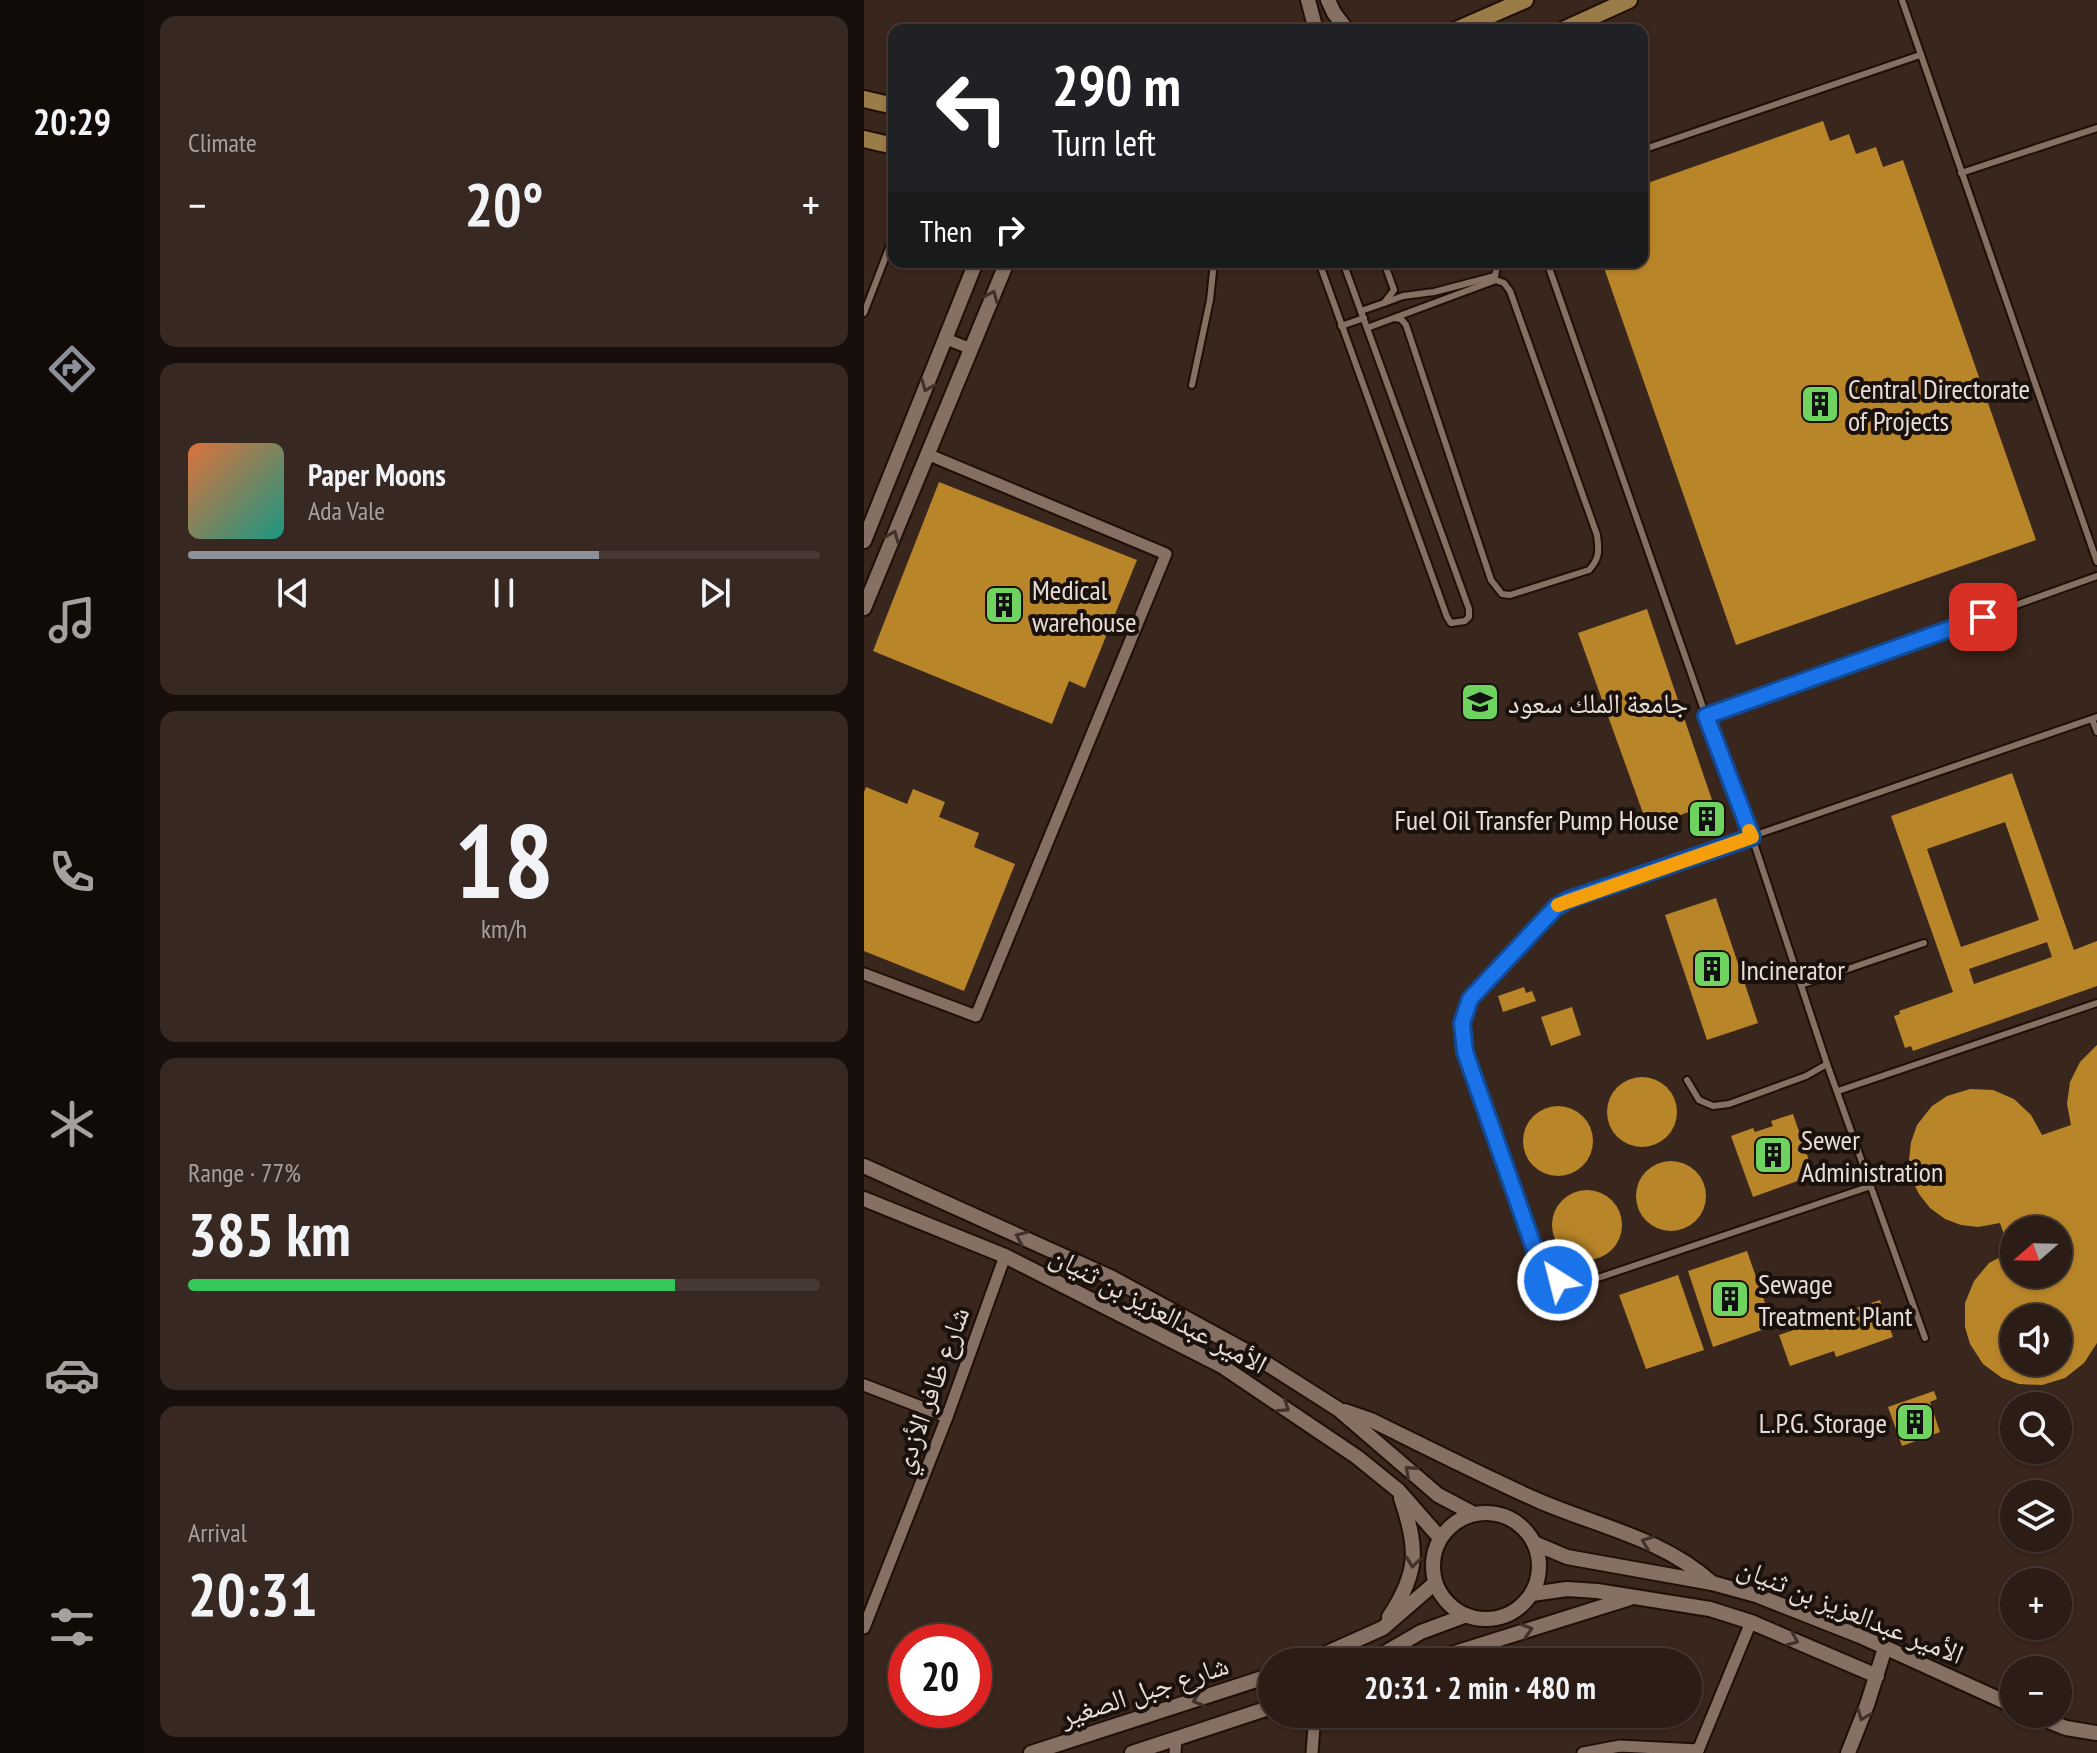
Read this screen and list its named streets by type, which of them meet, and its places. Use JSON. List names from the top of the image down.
{
  "streets": {
    "street": ["الأمير عبدالعزيز بن ثنيان", "شارع ظافر الأزدي", "شارع جبل الصغير"]
  },
  "crossings": [
    ["الأمير عبدالعزيز بن ثنيان", "شارع ظافر الأزدي"]
  ],
  "places": {
    "building": [
      "Central Directorate of Projects",
      "Medical warehouse",
      "Fuel Oil Transfer Pump House",
      "Incinerator",
      "Sewer Administration",
      "Sewage Treatment Plant",
      "L.P.G. Storage"
    ],
    "school or university": ["جامعة الملك سعود"]
  },
  "north": "left",
  "page": {
    "tabs": "20:29",
    "tile": [
      "Climate",
      ["18", "km/h"],
      ["Range · 77%", "385 km"],
      ["Arrival", "20:31"]
    ],
    "turn": ["290 m", "Turn left"],
    "heat": ["−", "20°", "+"],
    "then": "Then",
    "song": ["Paper Moons", "Ada Vale"],
    "map_buttons": ["+", "−"],
    "limit": "20",
    "trip": "20:31 · 2 min · 480 m"
  }
}
